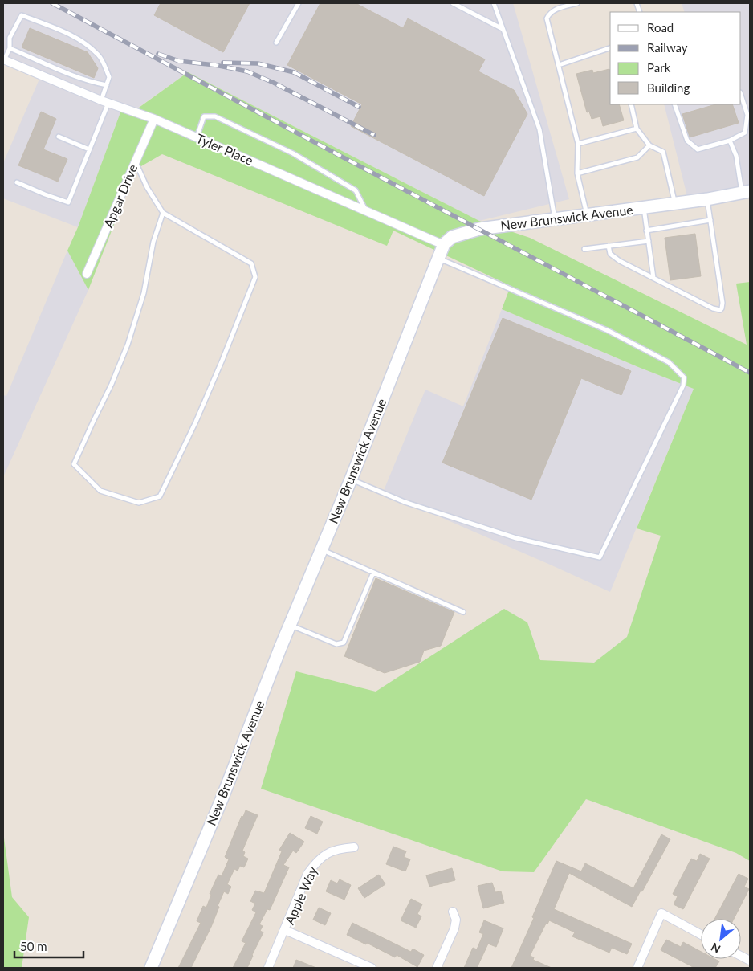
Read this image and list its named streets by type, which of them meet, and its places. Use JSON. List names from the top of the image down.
{
  "streets": {
    "street": [
      "Tyler Place",
      "Apgar Drive",
      "New Brunswick Avenue",
      "Apple Way"
    ]
  },
  "crossings": [
    ["Tyler Place", "Apgar Drive"],
    ["Tyler Place", "New Brunswick Avenue"]
  ],
  "legend": [
    "Road",
    "Railway",
    "Park",
    "Building"
  ],
  "scale_bar": "50 m",
  "north": "bottom left"
}
